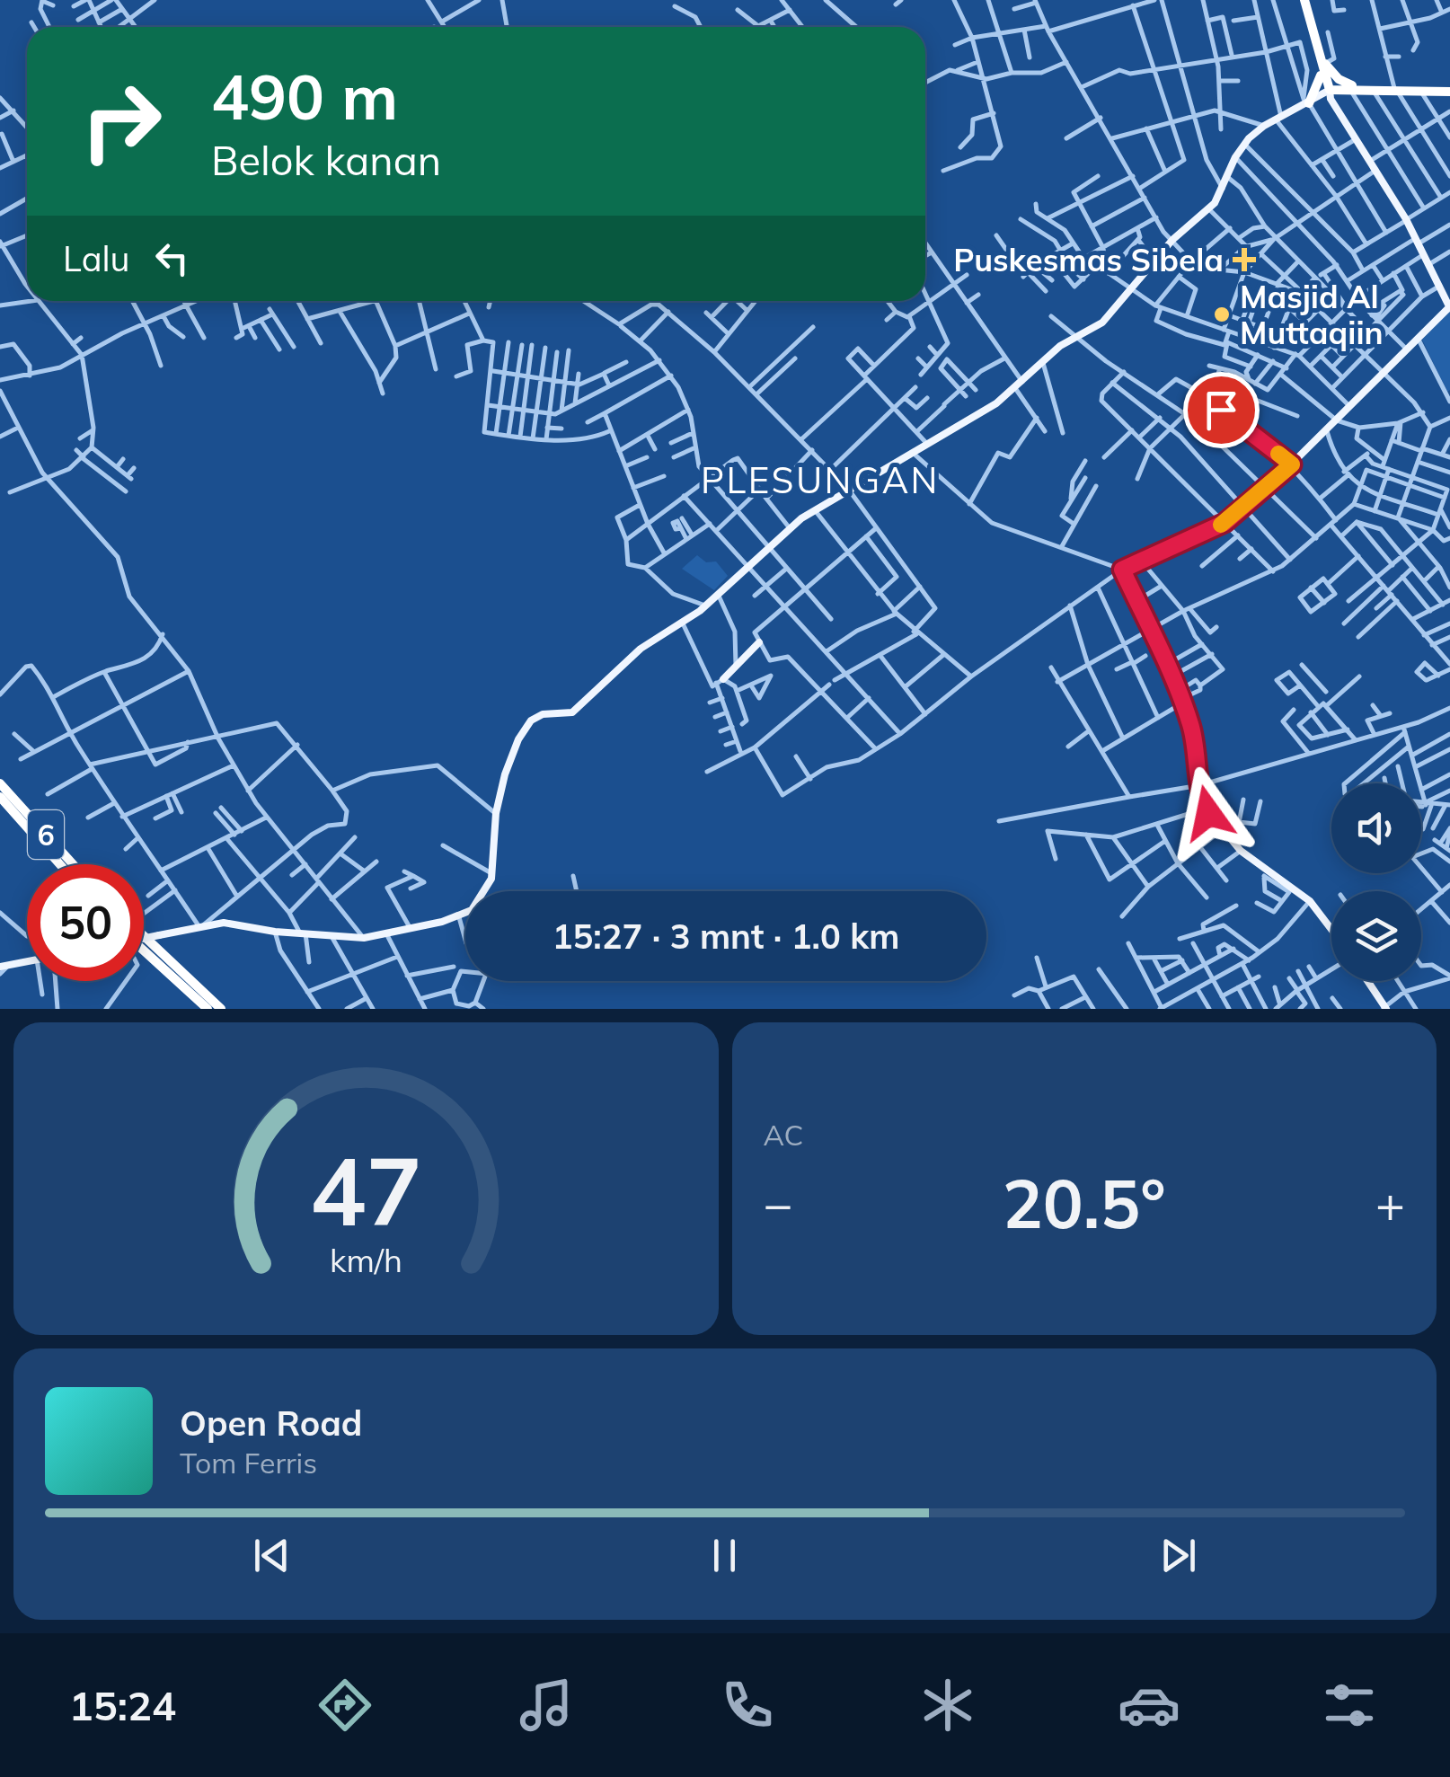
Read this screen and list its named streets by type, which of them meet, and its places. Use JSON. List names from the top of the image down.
{
  "streets": {
    "highway": ["6"]
  },
  "districts": ["PLESUNGAN"],
  "places": {
    "health": ["Puskesmas Sibela"],
    "other": ["Masjid Al Muttaqiin"]
  },
  "page": {
    "turn": ["490 m", "Belok kanan"],
    "then": "Lalu",
    "limit": "50",
    "trip": "15:27 · 3 mnt · 1.0 km",
    "tile": "AC",
    "heat": ["−", "20.5°", "+"],
    "song": ["Open Road", "Tom Ferris"],
    "tabs": "15:24",
    "gauge": ["47", "km/h"]
  }
}
